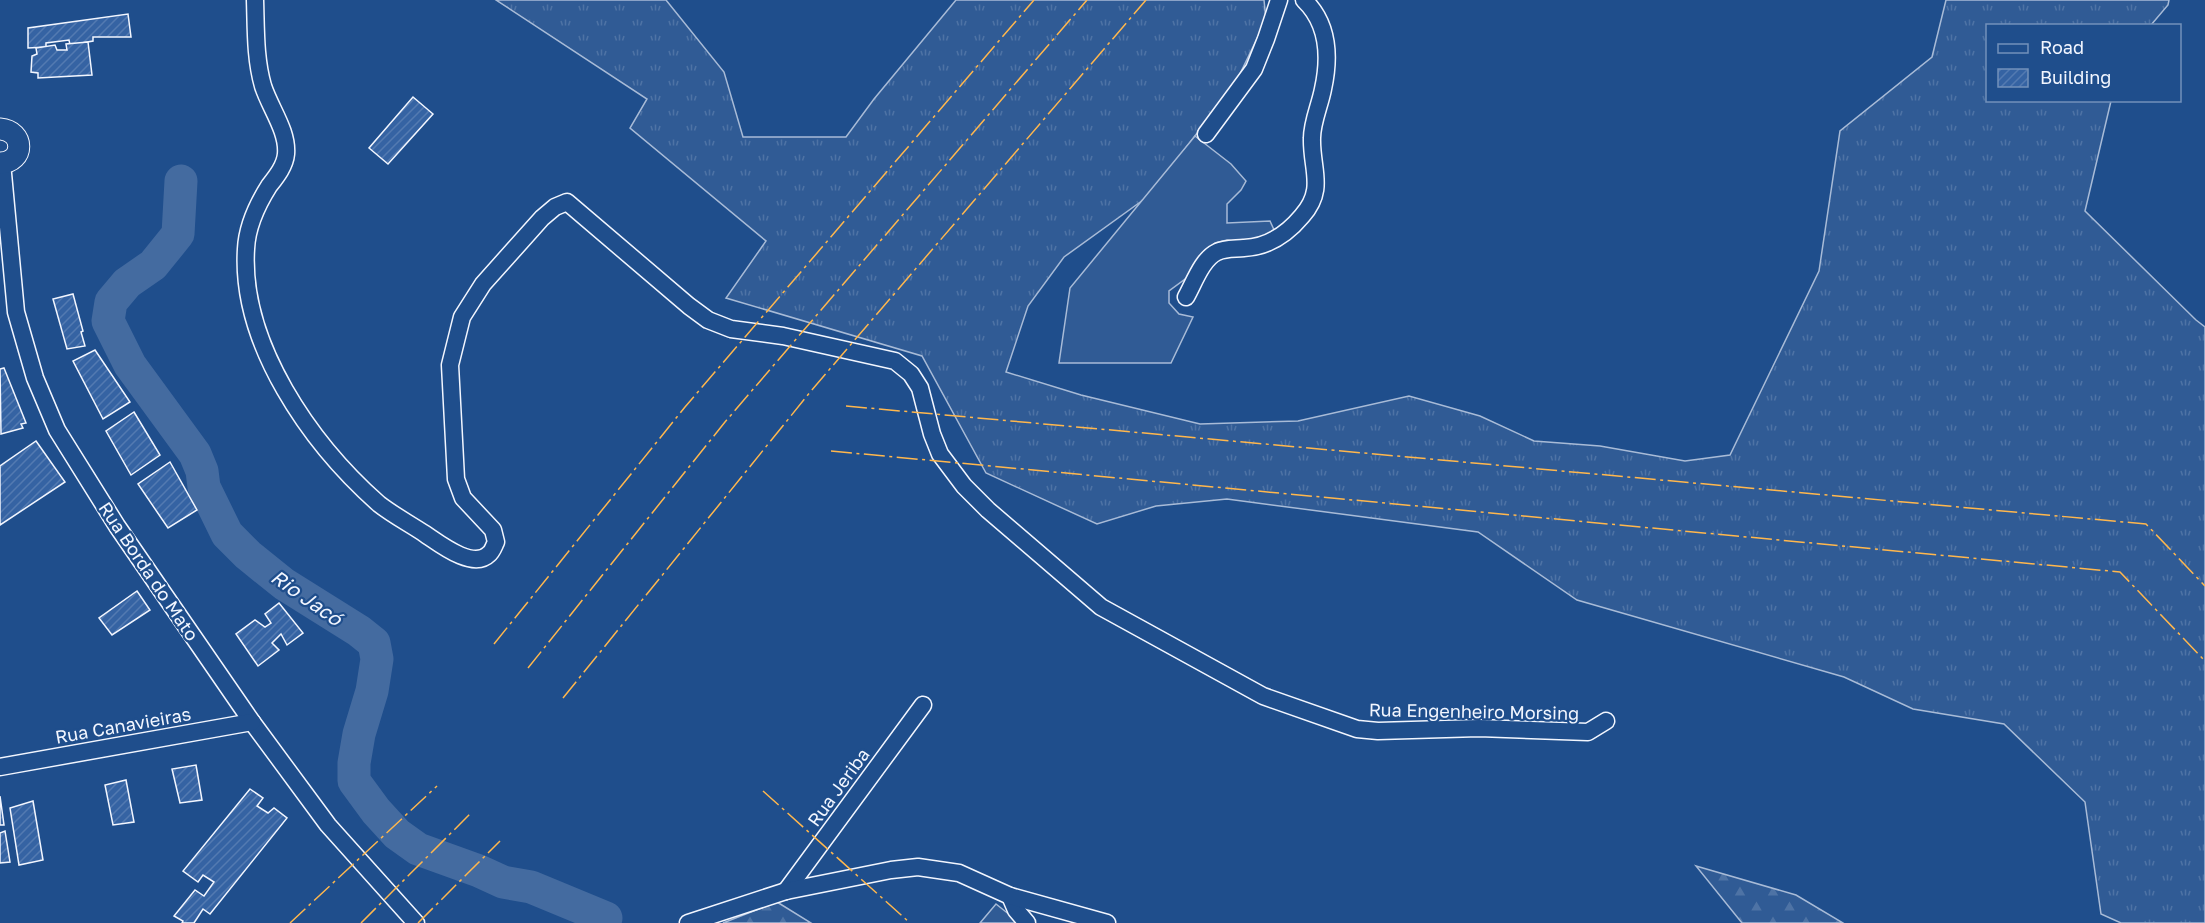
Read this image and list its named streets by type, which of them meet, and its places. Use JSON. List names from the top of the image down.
{
  "streets": {
    "street": [
      "Rua Borda do Mato",
      "Rua Engenheiro Morsing",
      "Rua Canavieiras",
      "Rua Jeriba"
    ]
  },
  "crossings": [
    ["Rua Borda do Mato", "Rua Canavieiras"]
  ],
  "water": ["Rio Jacó"],
  "legend": ["Road", "Building"]
}
